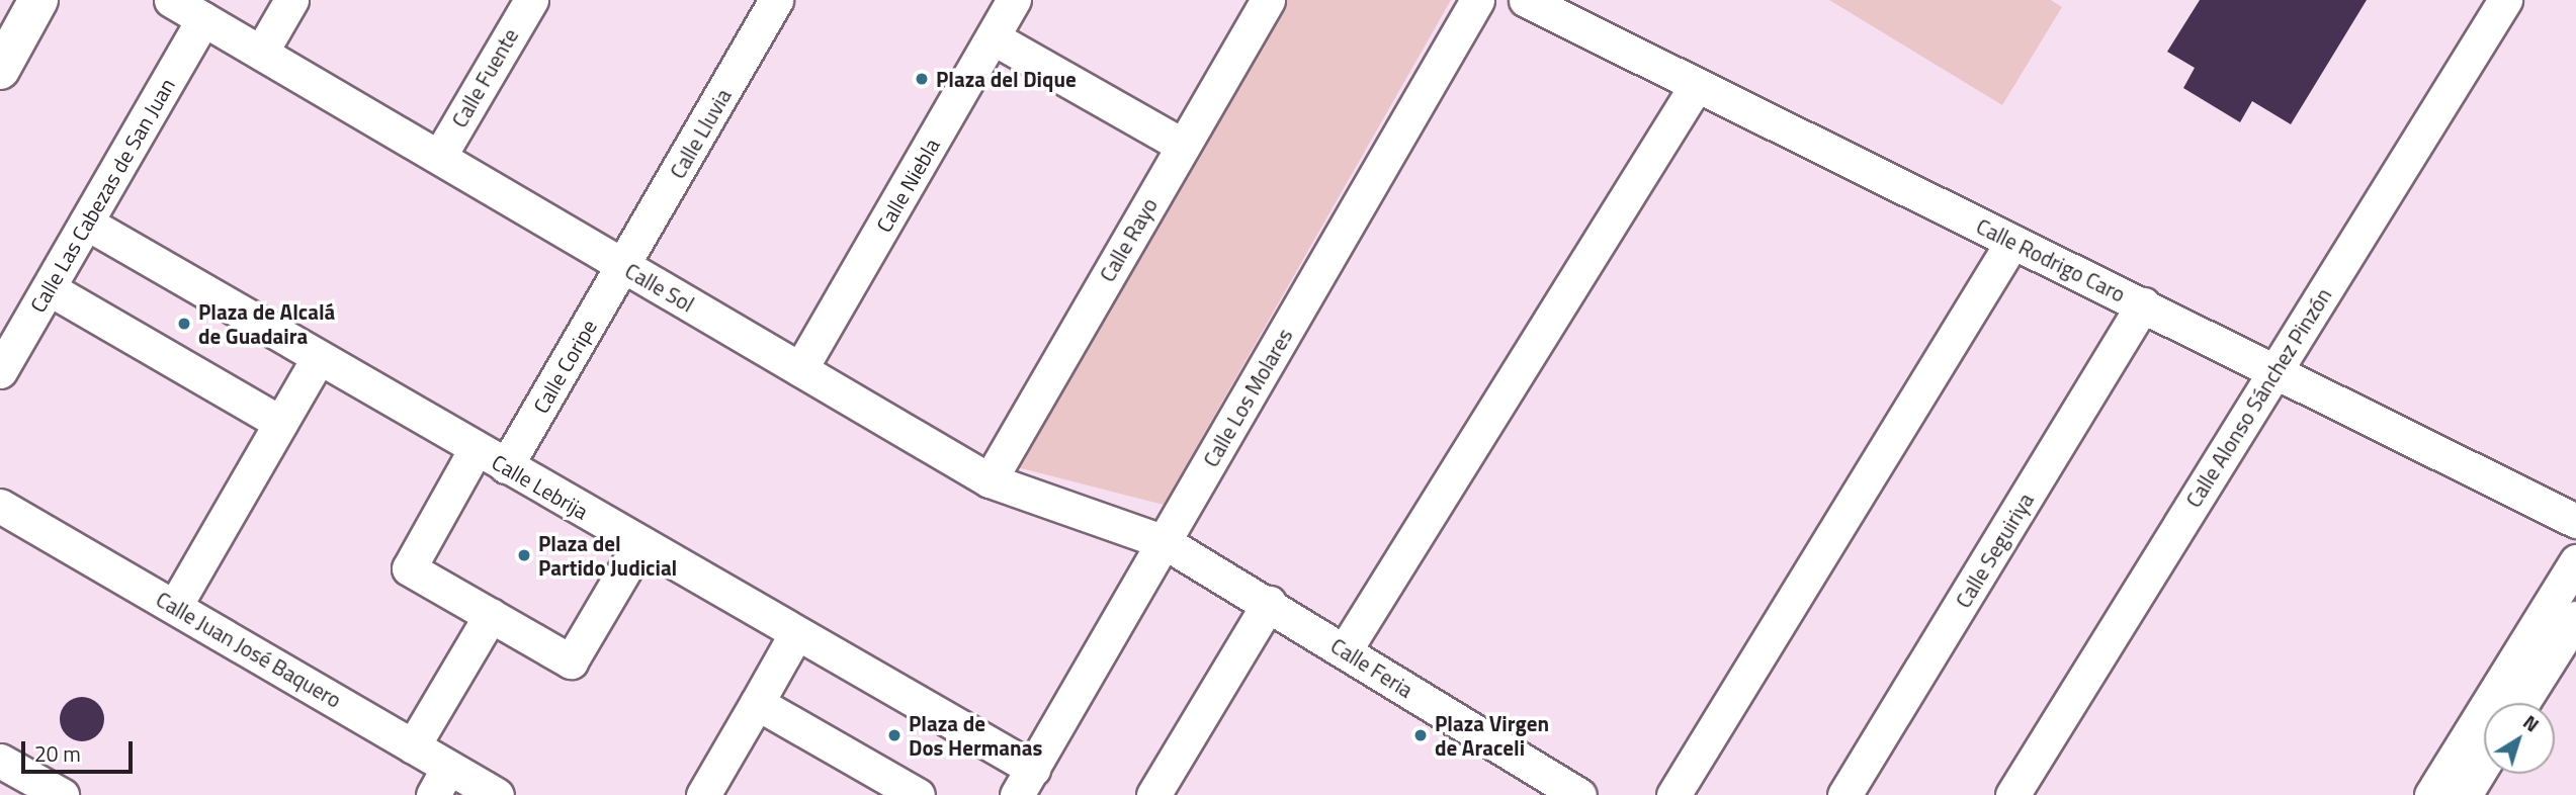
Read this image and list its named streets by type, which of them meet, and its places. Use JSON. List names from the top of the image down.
{
  "streets": {
    "street": [
      "Calle Fuente",
      "Calle Lluvia",
      "Calle Niebla",
      "Calle Las Cabezas de San Juan",
      "Calle Rayo",
      "Calle Rodrigo Caro",
      "Calle Sol",
      "Calle Coripe",
      "Calle Los Molares",
      "Calle Alonso Sánchez Pinzón",
      "Calle Lebrija",
      "Calle Seguiriya",
      "Calle Juan José Baquero",
      "Calle Feria"
    ]
  },
  "crossings": [
    ["Calle Fuente", "Calle Sol"],
    ["Calle Lluvia", "Calle Sol"],
    ["Calle Lluvia", "Calle Coripe"],
    ["Calle Niebla", "Calle Sol"],
    ["Calle Las Cabezas de San Juan", "Calle Sol"],
    ["Calle Las Cabezas de San Juan", "Calle Lebrija"],
    ["Calle Rayo", "Calle Sol"],
    ["Calle Rodrigo Caro", "Calle Alonso Sánchez Pinzón"],
    ["Calle Rodrigo Caro", "Calle Seguiriya"],
    ["Calle Sol", "Calle Coripe"],
    ["Calle Sol", "Calle Los Molares"],
    ["Calle Sol", "Calle Feria"],
    ["Calle Coripe", "Calle Lebrija"],
    ["Calle Los Molares", "Calle Lebrija"],
    ["Calle Los Molares", "Calle Feria"]
  ],
  "places": [
    "Plaza del Dique",
    "Plaza de Alcalá de Guadaira",
    "Plaza del Partido Judicial",
    "Plaza de Dos Hermanas",
    "Plaza Virgen de Araceli"
  ],
  "scale_bar": "20 m",
  "north": "top right"
}
